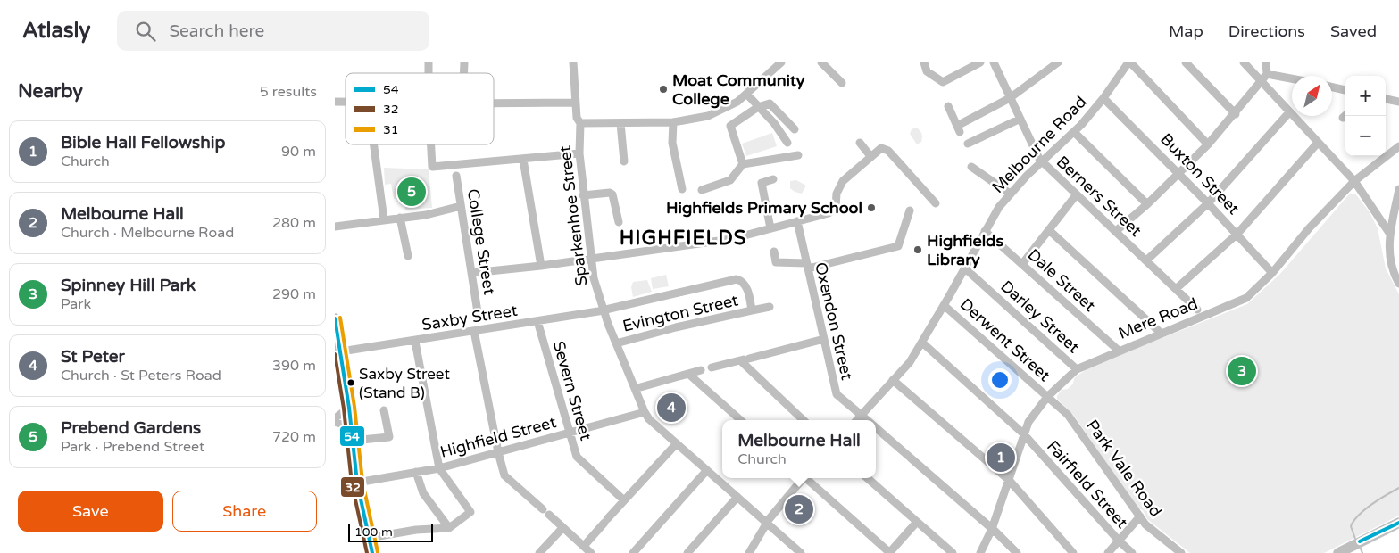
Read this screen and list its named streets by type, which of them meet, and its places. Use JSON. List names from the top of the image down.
{
  "streets": {
    "street": [
      "Melbourne Road",
      "Buxton Street",
      "Berners Street",
      "Sparkenhoe Street",
      "College Street",
      "Dale Street",
      "Evington Street",
      "Darley Street",
      "Saxby Street",
      "Mere Road",
      "Oxendon Street",
      "Derwent Street",
      "Severn Street",
      "Highfield Street",
      "Park Vale Road",
      "Fairfield Street"
    ]
  },
  "crossings": [
    ["Melbourne Road", "Buxton Street"],
    ["Melbourne Road", "Berners Street"],
    ["Melbourne Road", "Dale Street"],
    ["Melbourne Road", "Darley Street"],
    ["Melbourne Road", "Oxendon Street"],
    ["Melbourne Road", "Derwent Street"],
    ["Melbourne Road", "Fairfield Street"],
    ["Buxton Street", "Mere Road"],
    ["Sparkenhoe Street", "Evington Street"],
    ["Sparkenhoe Street", "Saxby Street"],
    ["Sparkenhoe Street", "Highfield Street"],
    ["Dale Street", "Mere Road"],
    ["Evington Street", "Saxby Street"],
    ["Darley Street", "Mere Road"],
    ["Saxby Street", "Severn Street"],
    ["Mere Road", "Oxendon Street"],
    ["Mere Road", "Derwent Street"],
    ["Mere Road", "Park Vale Road"],
    ["Mere Road", "Fairfield Street"],
    ["Derwent Street", "Park Vale Road"],
    ["Severn Street", "Highfield Street"]
  ],
  "districts": ["HIGHFIELDS"],
  "places": [
    "Moat Community College",
    "Highfields Primary School",
    "Highfields Library",
    "Saxby Street (Stand B)"
  ],
  "lines": ["transit line 31", "transit line 54", "transit line 32"],
  "legend": ["54", "32", "31"],
  "scale_bar": "100 m",
  "north": "top right",
  "page": {
    "header": "Atlasly",
    "search": "Search here",
    "nav": ["Map", "Directions", "Saved"],
    "heading": ["Nearby", "5 results"],
    "map_buttons": ["+", "−"],
    "list": [
      {
        "mark": "1",
        "name": "Bible Hall Fellowship",
        "note": "Church",
        "value": "90 m"
      },
      {
        "mark": "2",
        "name": "Melbourne Hall",
        "note": "Church · Melbourne Road",
        "value": "280 m"
      },
      {
        "mark": "3",
        "name": "Spinney Hill Park",
        "note": "Park",
        "value": "290 m"
      },
      {
        "mark": "4",
        "name": "St Peter",
        "note": "Church · St Peters Road",
        "value": "390 m"
      },
      {
        "mark": "5",
        "name": "Prebend Gardens",
        "note": "Park · Prebend Street",
        "value": "720 m"
      }
    ],
    "pins": [
      "5",
      "3",
      "4",
      "1",
      "2"
    ],
    "popup": ["Melbourne Hall", "Church"],
    "buttons": ["Save", "Share"],
    "scale": "100 m"
  }
}
